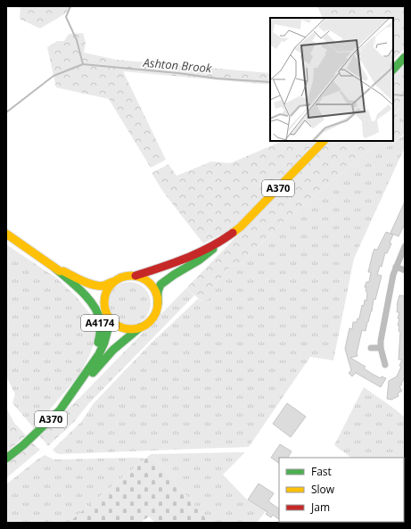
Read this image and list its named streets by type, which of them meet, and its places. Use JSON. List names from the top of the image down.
{
  "streets": {
    "main road": ["A370", "A4174"]
  },
  "crossings": [
    ["A370", "A4174"]
  ],
  "water": ["Ashton Brook"],
  "legend": ["Fast", "Slow", "Jam"]
}
